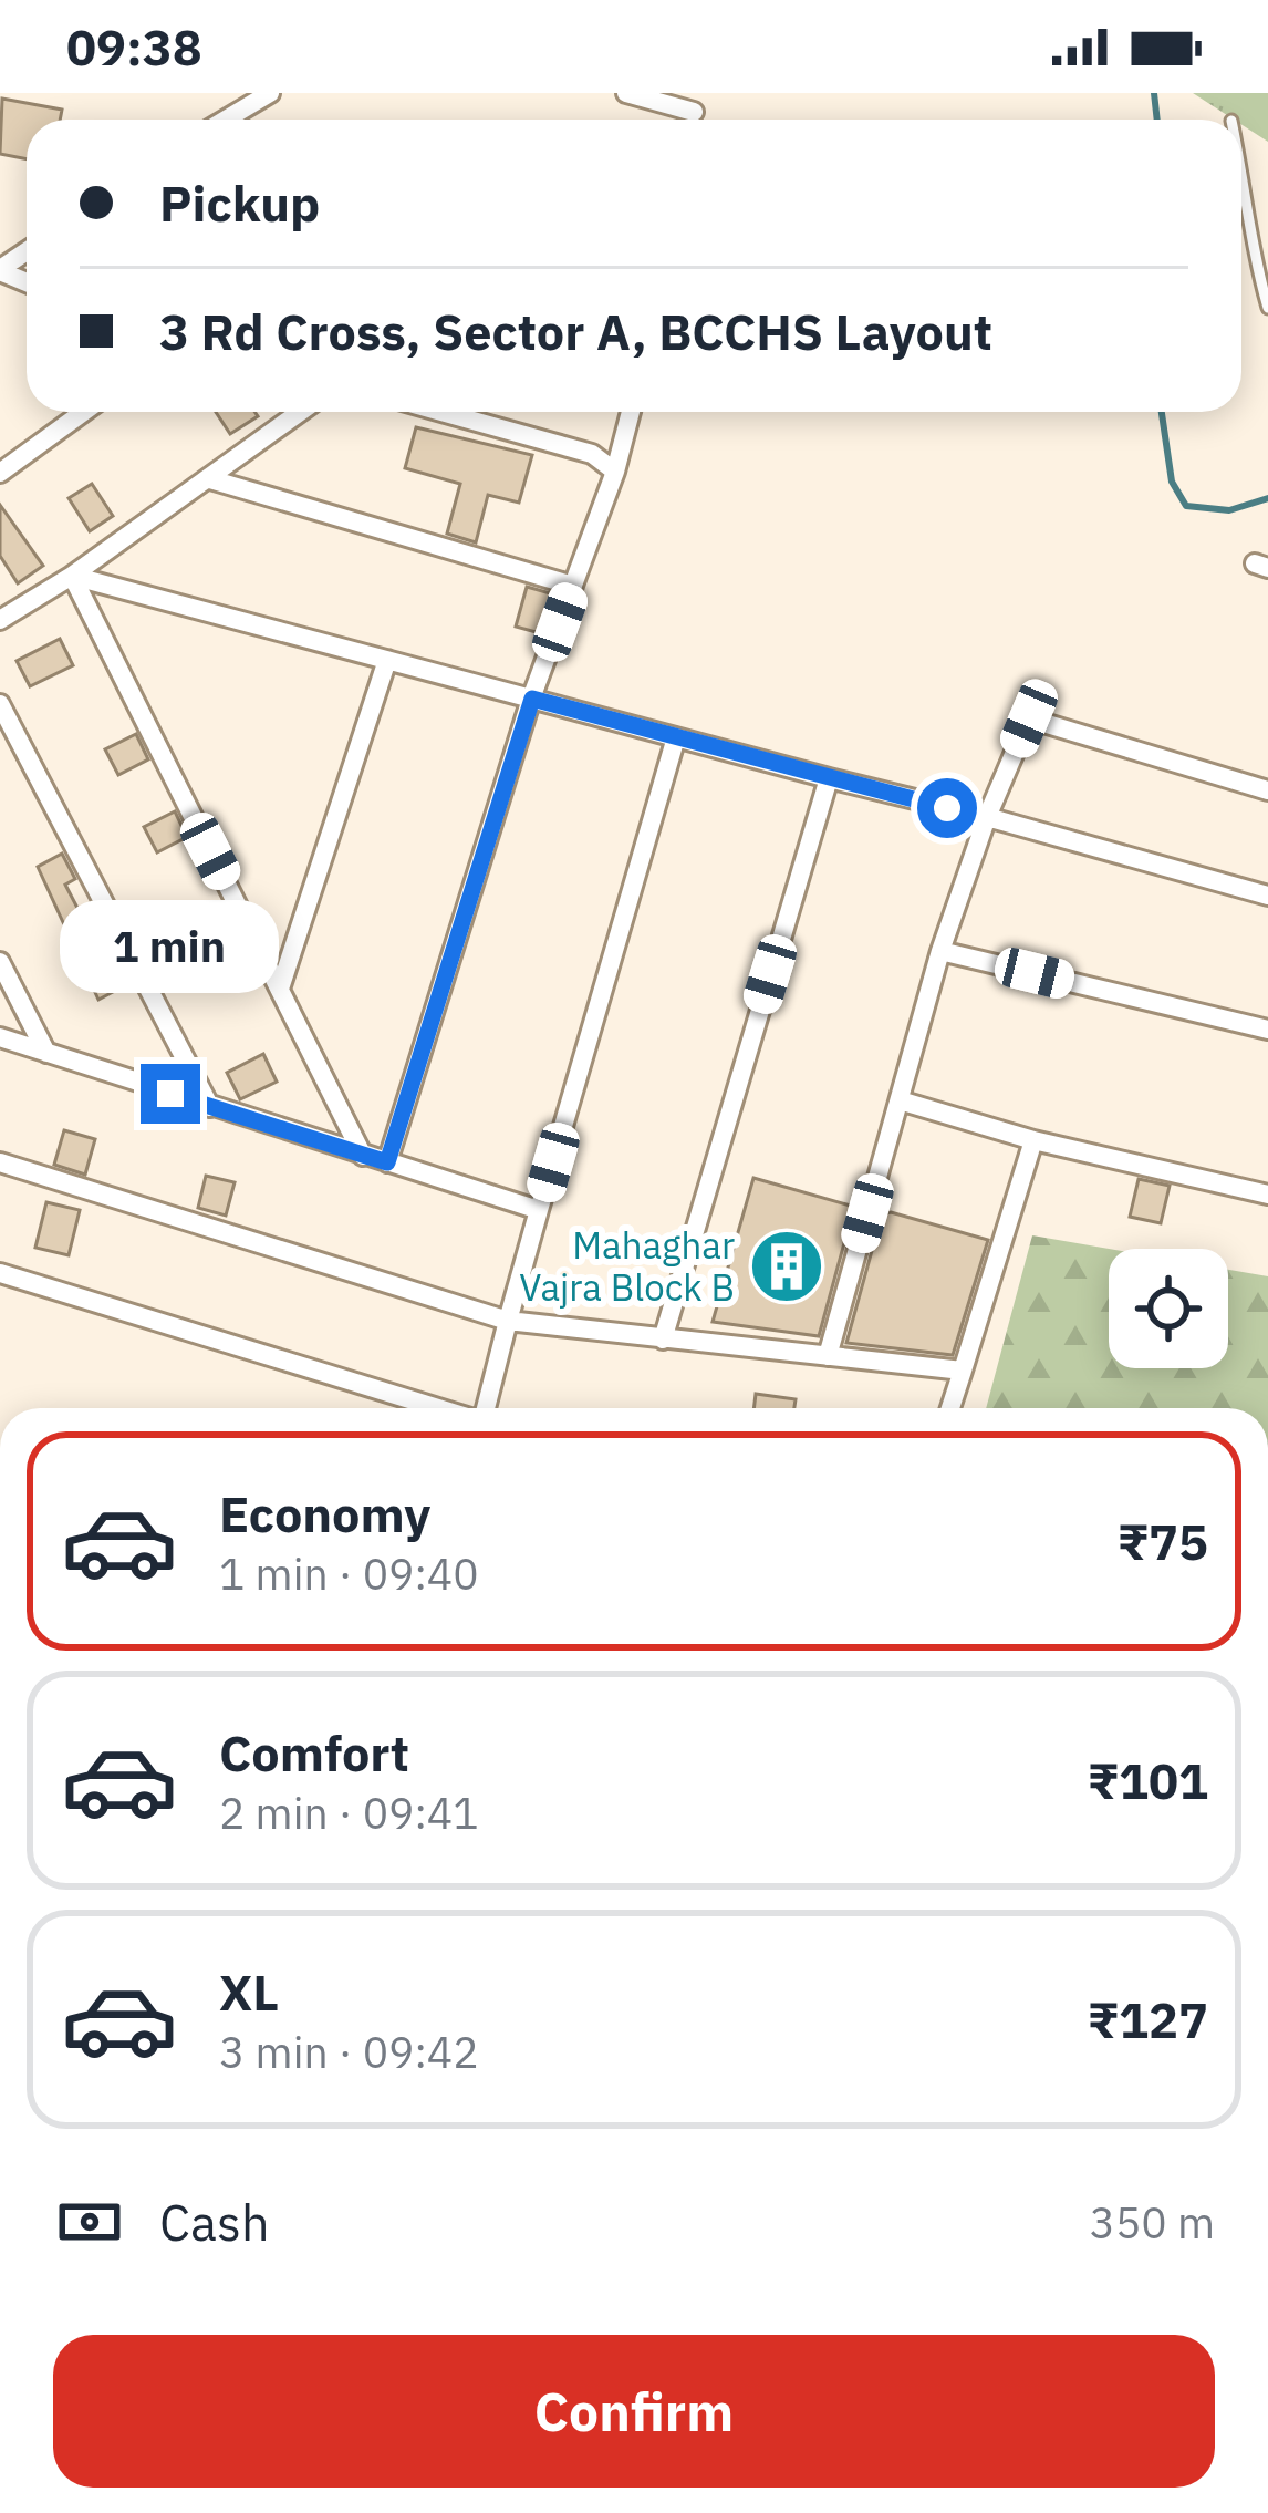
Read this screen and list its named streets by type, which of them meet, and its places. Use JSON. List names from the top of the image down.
{
  "places": {
    "building": ["Mahaghar Vajra Block B"]
  },
  "page": {
    "status": "09:38",
    "banner": ["Pickup", "3 Rd Cross, Sector A, BCCHS Layout"],
    "bubble": "1 min",
    "list": [
      {
        "name": "Economy",
        "note": "1 min · 09:40",
        "value": "₹75"
      },
      {
        "name": "Comfort",
        "note": "2 min · 09:41",
        "value": "₹101"
      },
      {
        "name": "XL",
        "note": "3 min · 09:42",
        "value": "₹127"
      }
    ],
    "pay": ["Cash", "350 m"],
    "buttons": "Confirm"
  }
}
